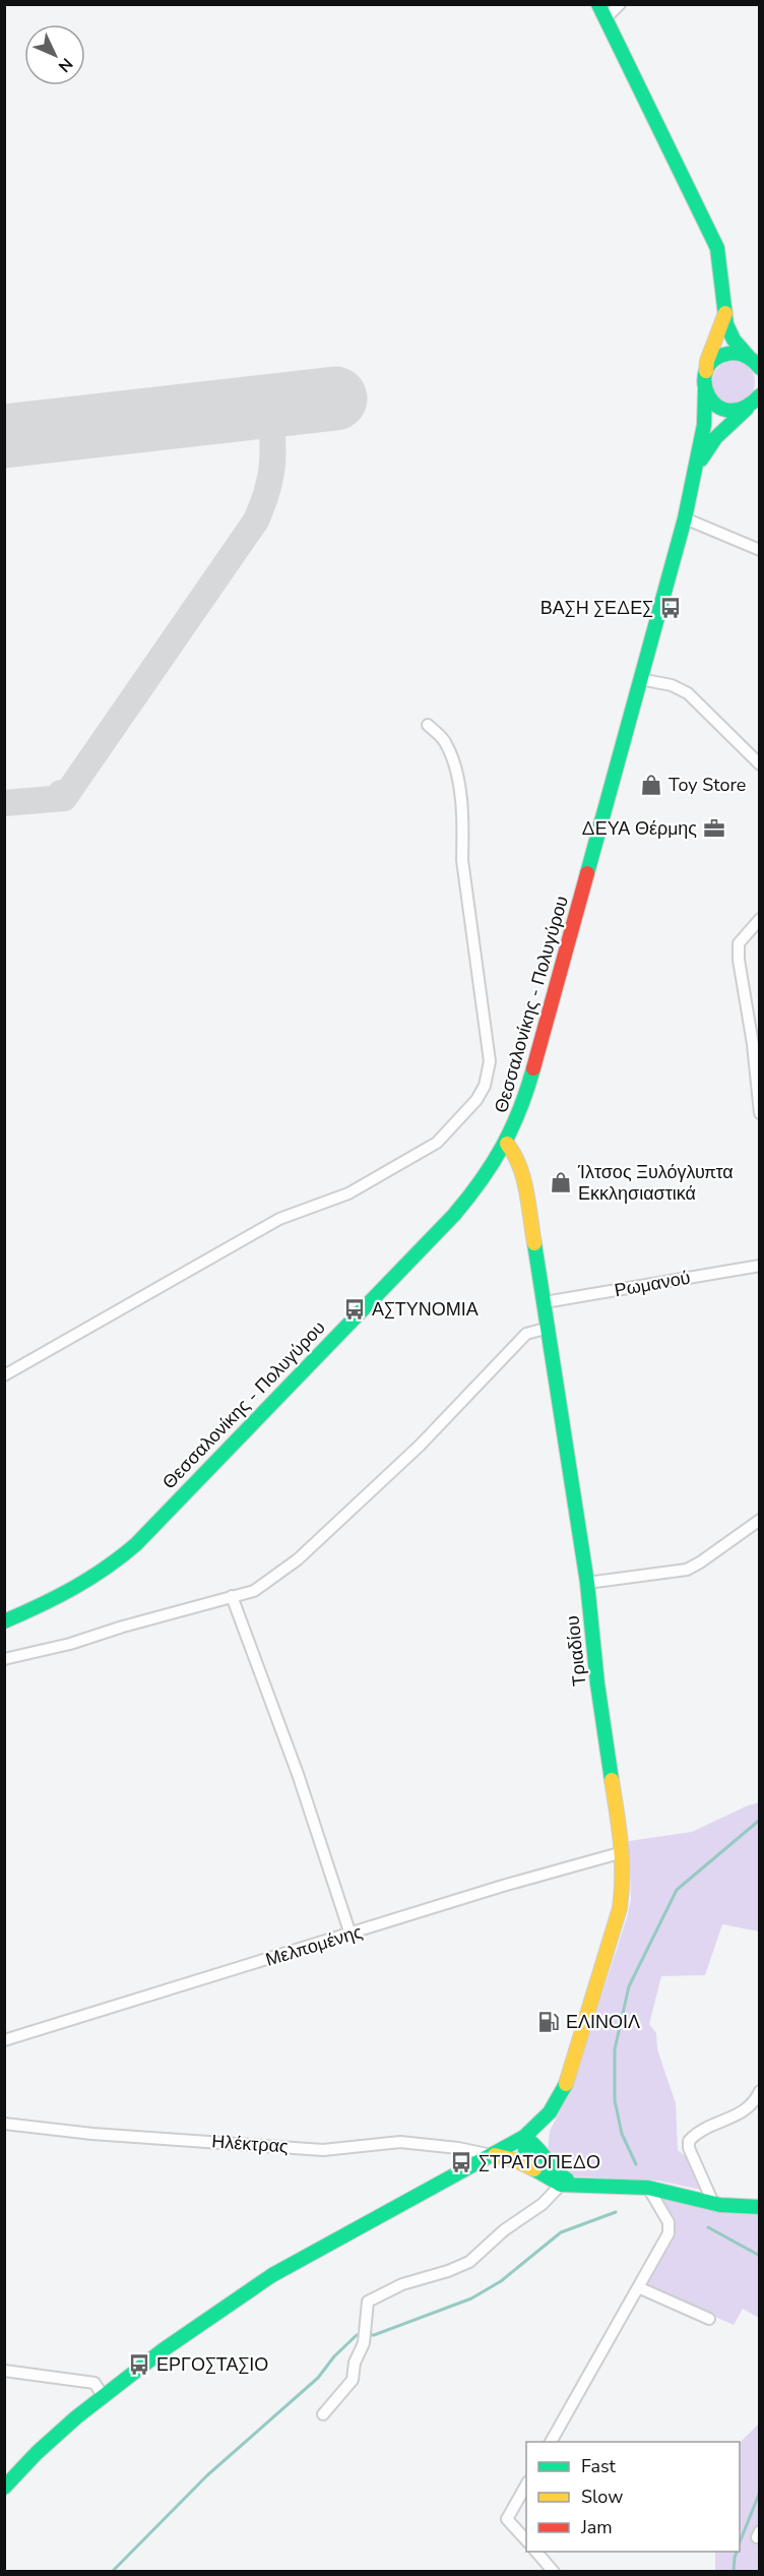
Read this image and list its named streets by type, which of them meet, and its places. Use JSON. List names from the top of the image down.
{
  "streets": {
    "main road": ["Θεσσαλονίκης - Πολυγύρου", "Τριαδίου"],
    "street": ["Ρωμανού", "Μελπομένης", "Ηλέκτρας"]
  },
  "crossings": [
    ["Θεσσαλονίκης - Πολυγύρου", "Τριαδίου"],
    ["Ρωμανού", "Τριαδίου"],
    ["Τριαδίου", "Μελπομένης"],
    ["Τριαδίου", "Ηλέκτρας"]
  ],
  "places": {
    "bus stop": [
      "ΒΑΣΗ ΣΕΔΕΣ",
      "ΑΣΤΥΝΟΜΙΑ",
      "ΣΤΡΑΤΟΠΕΔΟ",
      "ΕΡΓΟΣΤΑΣΙΟ"
    ],
    "shop": ["Toy Store", "Ίλτσος Ξυλόγλυπτα Εκκλησιαστικά"],
    "office": ["ΔΕΥΑ Θέρμης"],
    "fuel station": ["ΕΛΙΝΟΙΛ"]
  },
  "legend": ["Fast", "Slow", "Jam"],
  "north": "bottom right"
}
